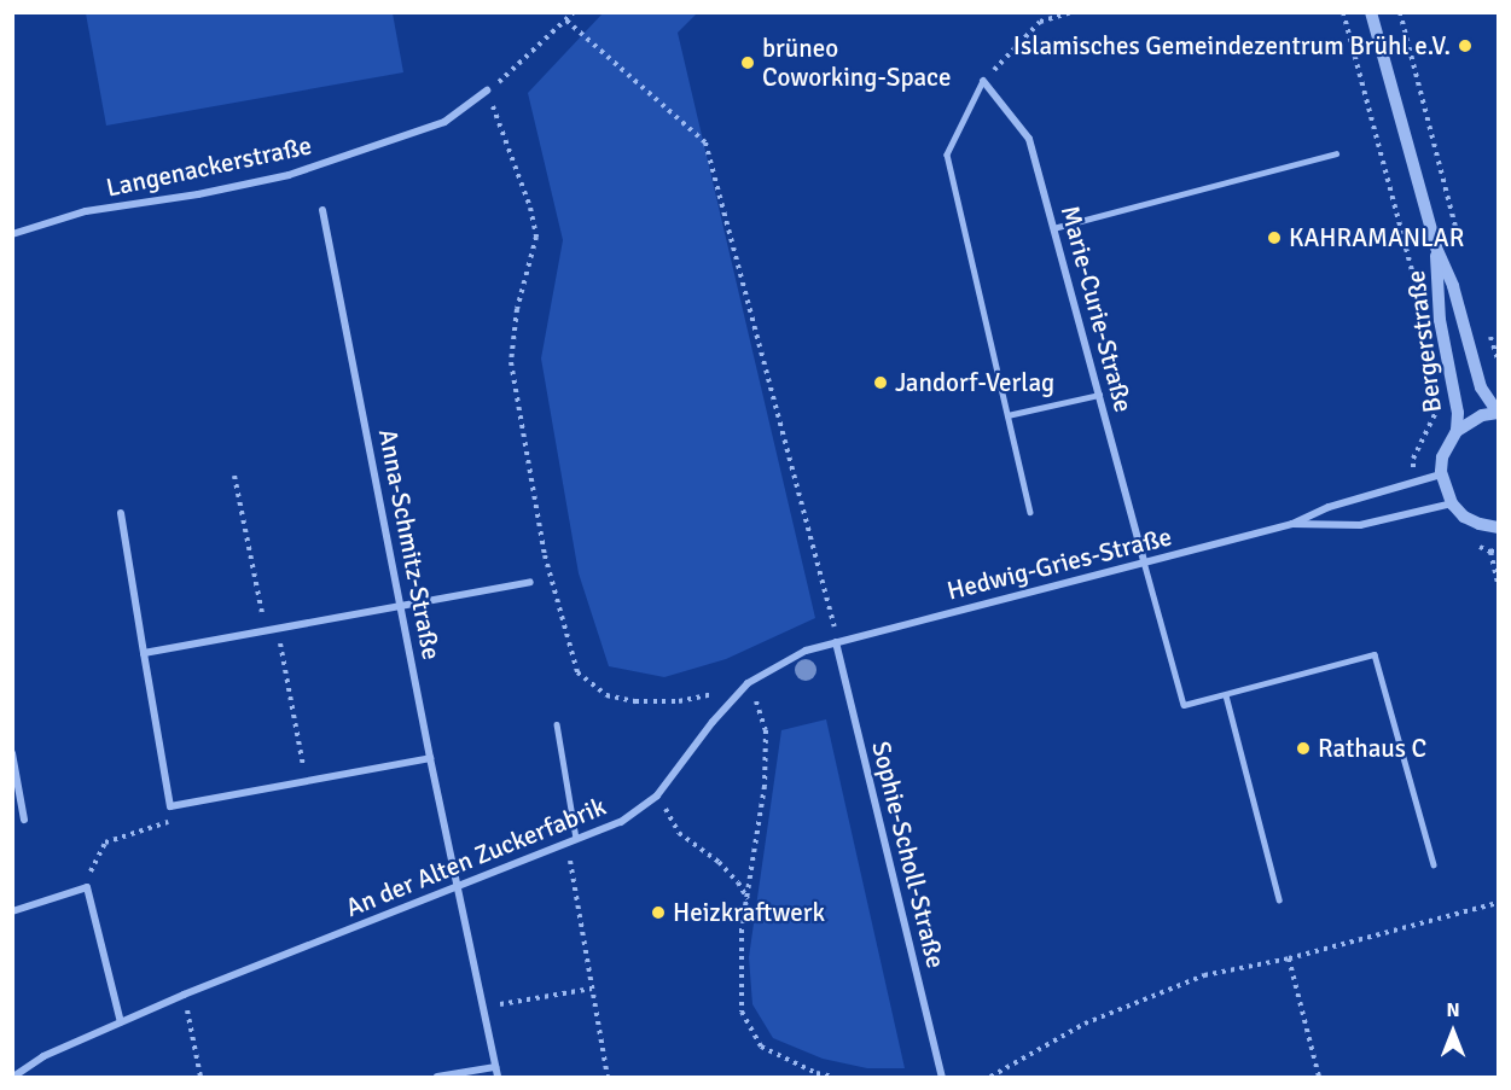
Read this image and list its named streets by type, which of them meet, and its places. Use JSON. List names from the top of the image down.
{
  "streets": {
    "street": [
      "Langenackerstraße",
      "Marie-Curie-Straße",
      "Bergerstraße",
      "Anna-Schmitz-Straße",
      "Hedwig-Gries-Straße",
      "Sophie-Scholl-Straße",
      "An der Alten Zuckerfabrik"
    ]
  },
  "crossings": [
    ["Marie-Curie-Straße", "Hedwig-Gries-Straße"],
    ["Bergerstraße", "Hedwig-Gries-Straße"],
    ["Anna-Schmitz-Straße", "An der Alten Zuckerfabrik"],
    ["Hedwig-Gries-Straße", "Sophie-Scholl-Straße"],
    ["Hedwig-Gries-Straße", "An der Alten Zuckerfabrik"],
    ["Sophie-Scholl-Straße", "An der Alten Zuckerfabrik"]
  ],
  "places": [
    "Islamisches Gemeindezentrum Brühl e.V.",
    "brüneo Coworking-Space",
    "KAHRAMANLAR",
    "Jandorf-Verlag",
    "Rathaus C",
    "Heizkraftwerk"
  ],
  "north": "top"
}
